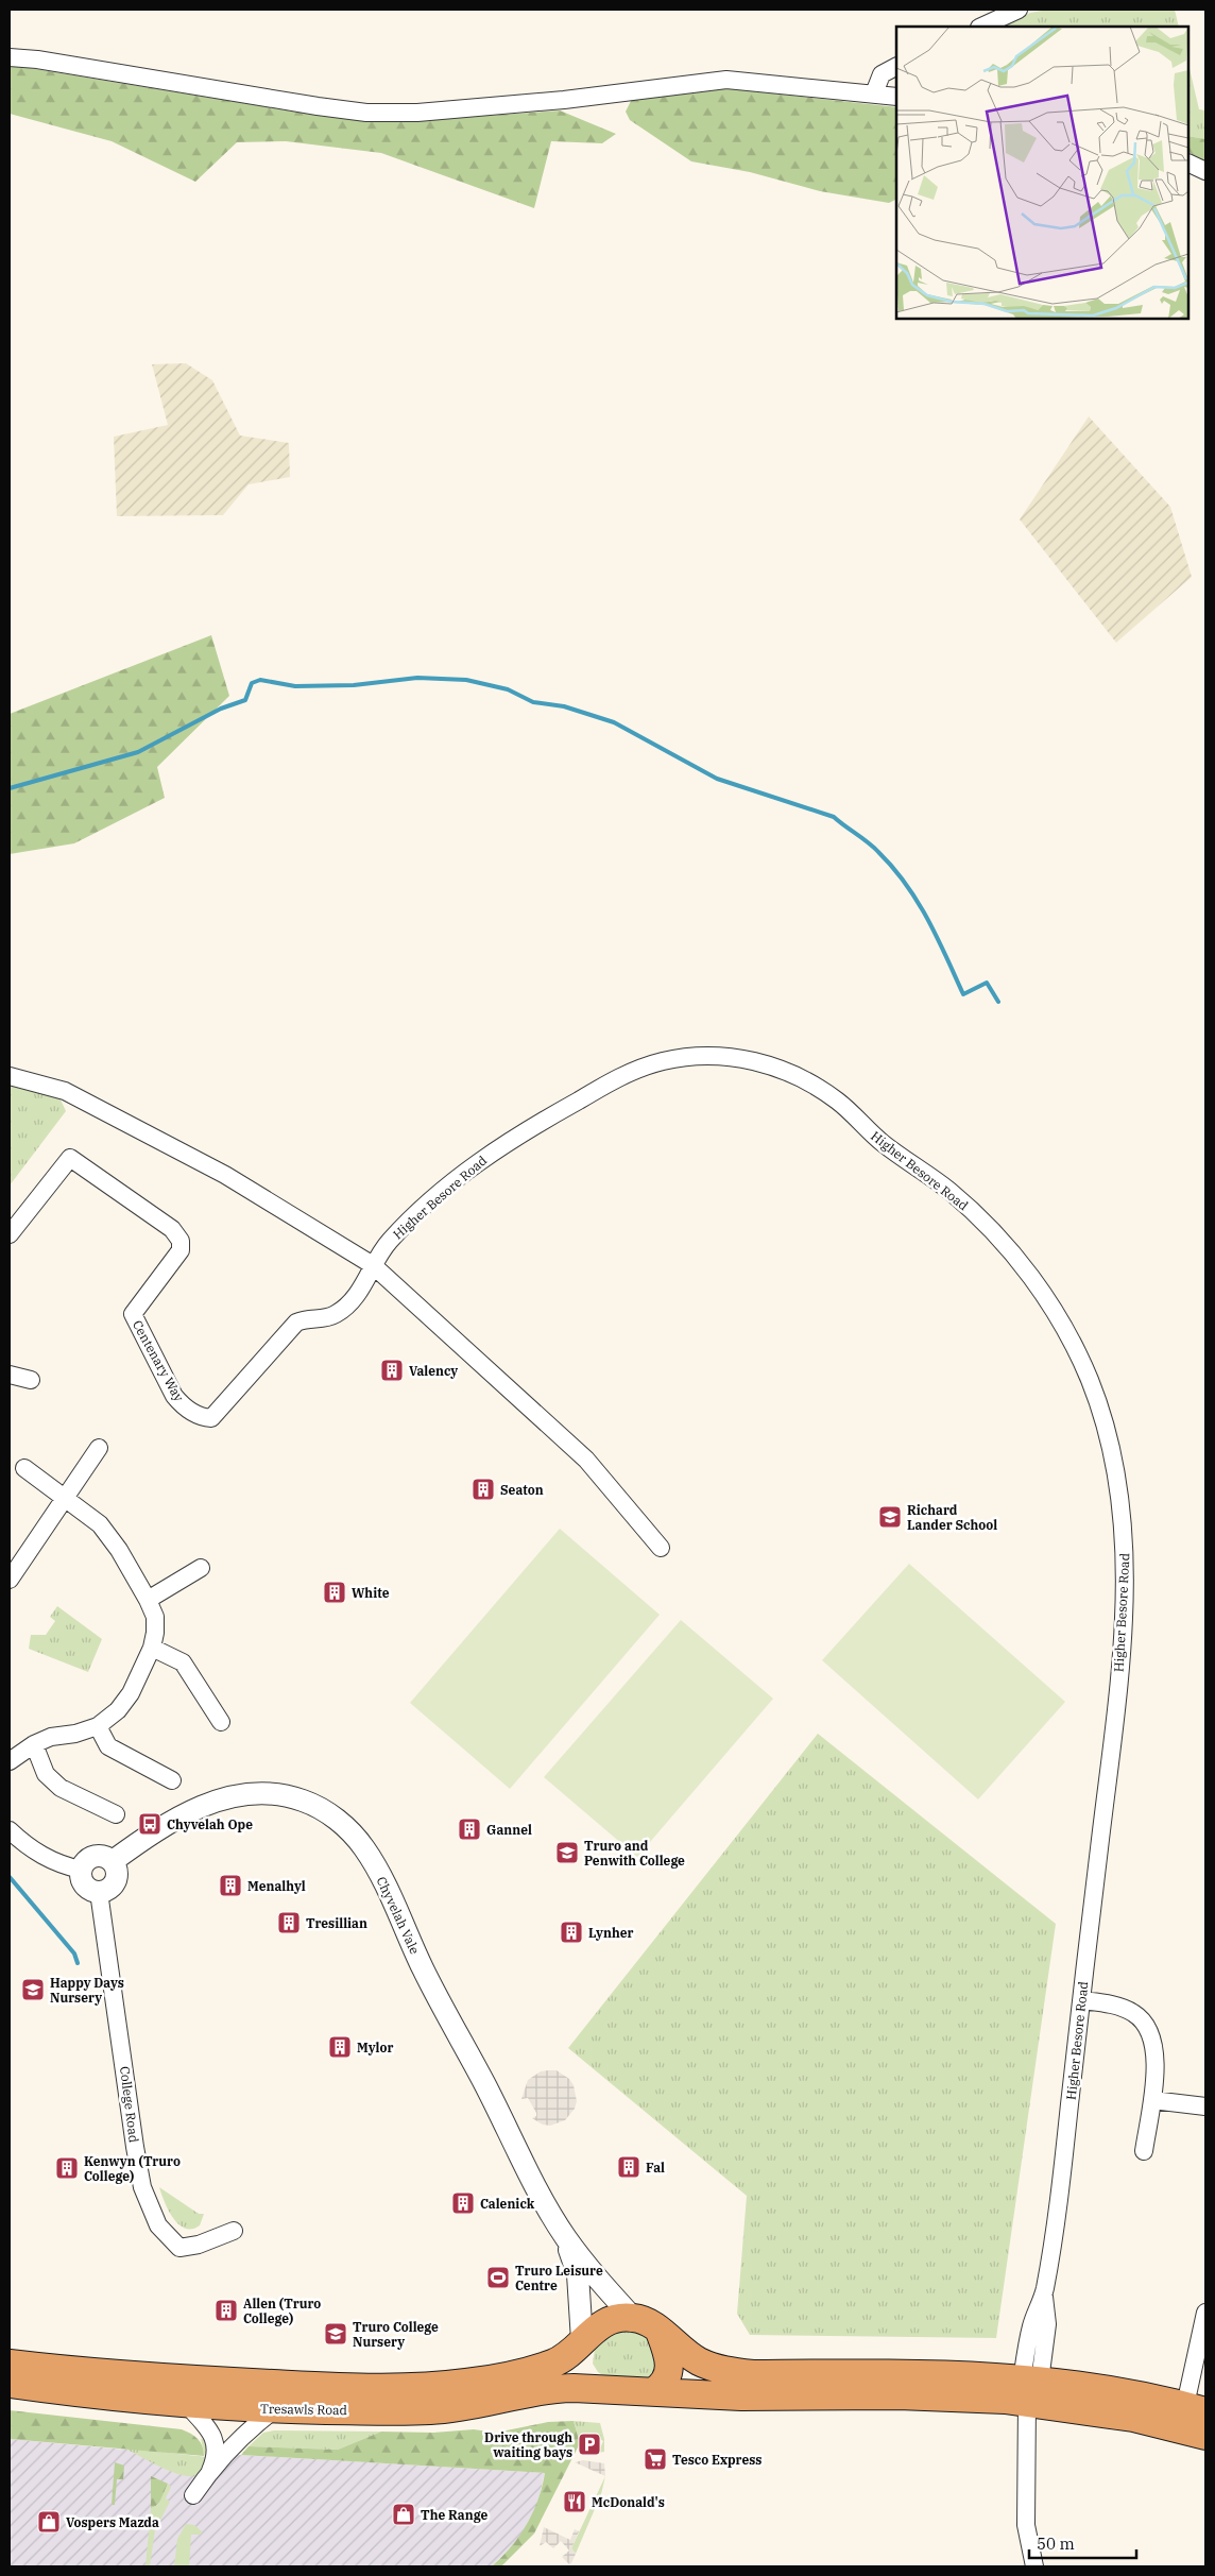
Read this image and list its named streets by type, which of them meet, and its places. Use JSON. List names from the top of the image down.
{
  "streets": {
    "highway": ["Tresawls Road"],
    "street": [
      "Higher Besore Road",
      "Centenary Way",
      "Chyvelah Vale",
      "College Road"
    ]
  },
  "crossings": [
    ["Higher Besore Road", "Centenary Way"],
    ["Chyvelah Vale", "College Road"],
    ["Chyvelah Vale", "Tresawls Road"]
  ],
  "places": {
    "building": [
      "Valency",
      "Seaton",
      "White",
      "Gannel",
      "Menalhyl",
      "Tresillian",
      "Lynher",
      "Mylor",
      "Fal",
      "Kenwyn (Truro College)",
      "Calenick",
      "Allen (Truro College)"
    ],
    "school or university": [
      "Richard Lander School",
      "Truro and Penwith College",
      "Happy Days Nursery",
      "Truro College Nursery"
    ],
    "bus stop": ["Chyvelah Ope"],
    "sports": ["Truro Leisure Centre"],
    "parking": ["Drive through waiting bays"],
    "supermarket": ["Tesco Express"],
    "restaurant": ["McDonald's"],
    "shop": ["The Range", "Vospers Mazda"]
  },
  "scale_bar": "50 m"
}
